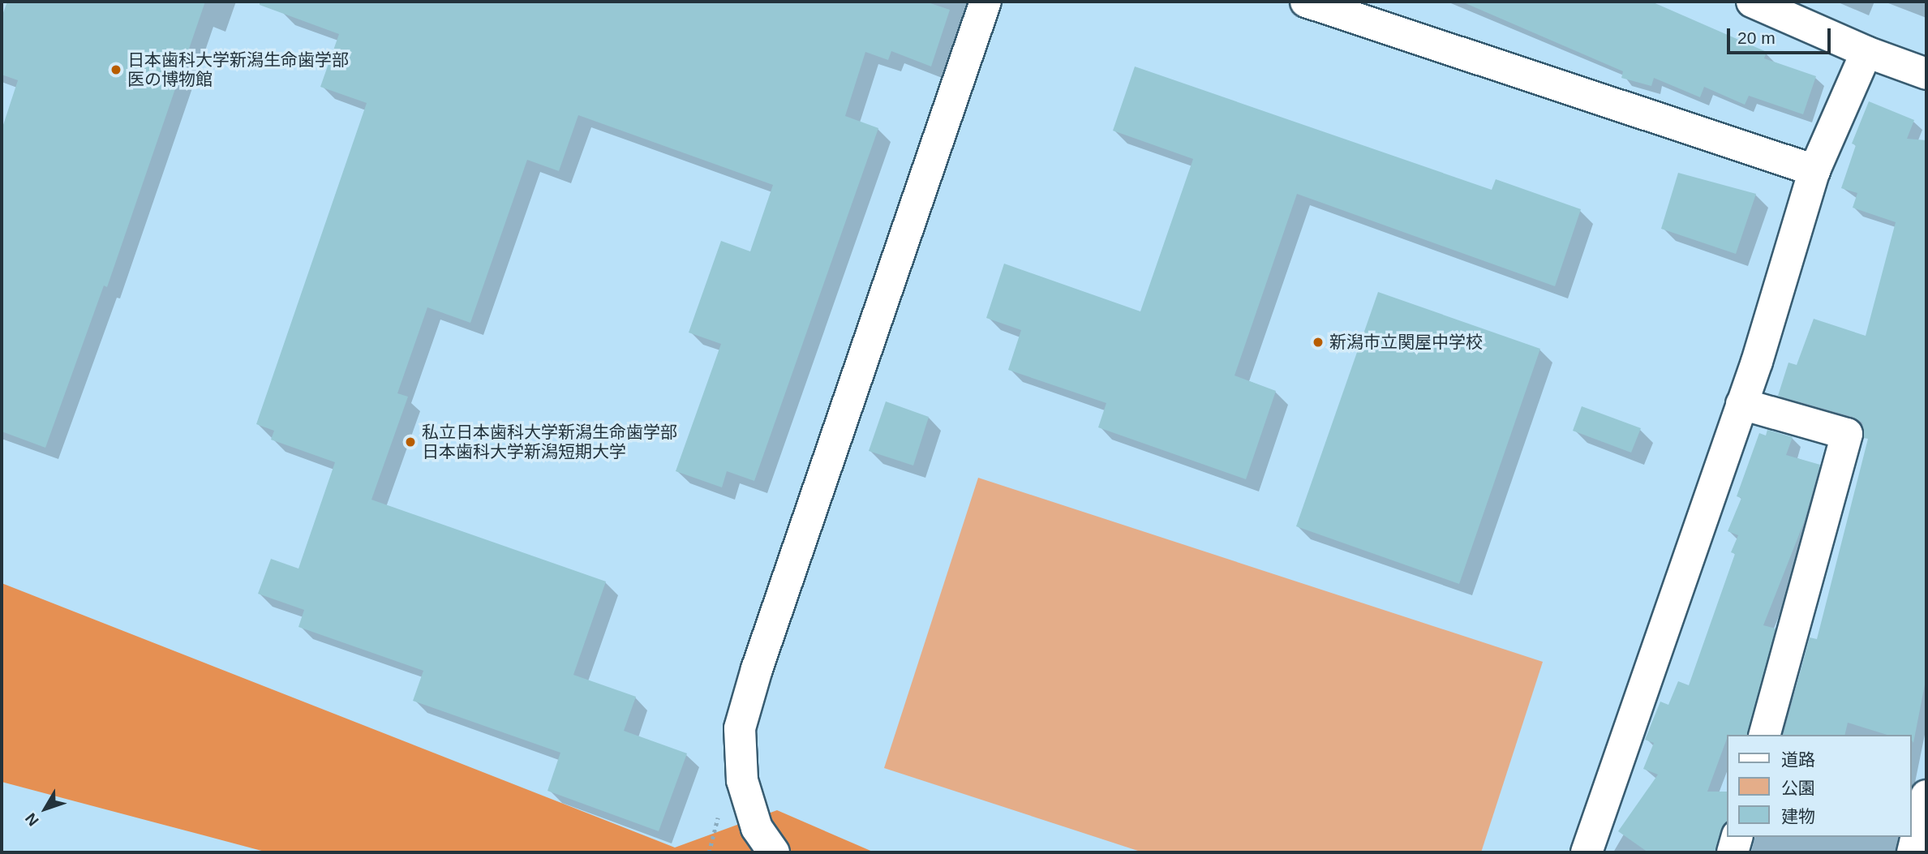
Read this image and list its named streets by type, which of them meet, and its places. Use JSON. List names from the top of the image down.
{
  "places": ["日本歯科大学新潟生命歯学部 医の博物館", "新潟市立関屋中学校", "私立日本歯科大学新潟生命歯学部 日本歯科大学新潟短期大学"],
  "legend": ["道路", "公園", "建物"],
  "scale_bar": "20 m",
  "north": "bottom left"
}
